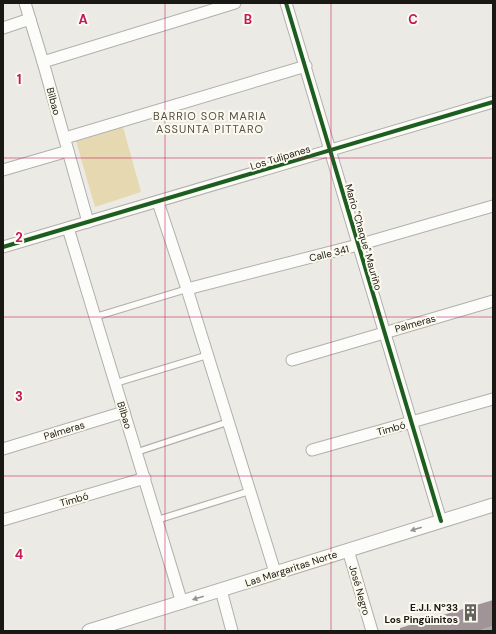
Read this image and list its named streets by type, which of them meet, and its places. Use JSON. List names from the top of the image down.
{
  "streets": {
    "street": [
      "Bilbao",
      "Los Tulipanes",
      "Mario \"Chaque\" Mauriño",
      "Calle 341",
      "Palmeras",
      "Timbó",
      "Las Margaritas Norte",
      "José Negro"
    ]
  },
  "crossings": [
    ["Bilbao", "Los Tulipanes"],
    ["Bilbao", "Palmeras"],
    ["Bilbao", "Timbó"],
    ["Bilbao", "Las Margaritas Norte"],
    ["Los Tulipanes", "Mario \"Chaque\" Mauriño"],
    ["Mario \"Chaque\" Mauriño", "Calle 341"],
    ["Mario \"Chaque\" Mauriño", "Palmeras"],
    ["Mario \"Chaque\" Mauriño", "Timbó"],
    ["Mario \"Chaque\" Mauriño", "Las Margaritas Norte"],
    ["Las Margaritas Norte", "José Negro"]
  ],
  "districts": ["BARRIO SOR MARIA ASSUNTA PITTARO"],
  "places": {
    "building": ["E.J.I. Nº33 Los Pingüinitos"]
  },
  "grid": {
    "columns": ["A", "B", "C"],
    "rows": [
      "1",
      "2",
      "3",
      "4"
    ]
  }
}
